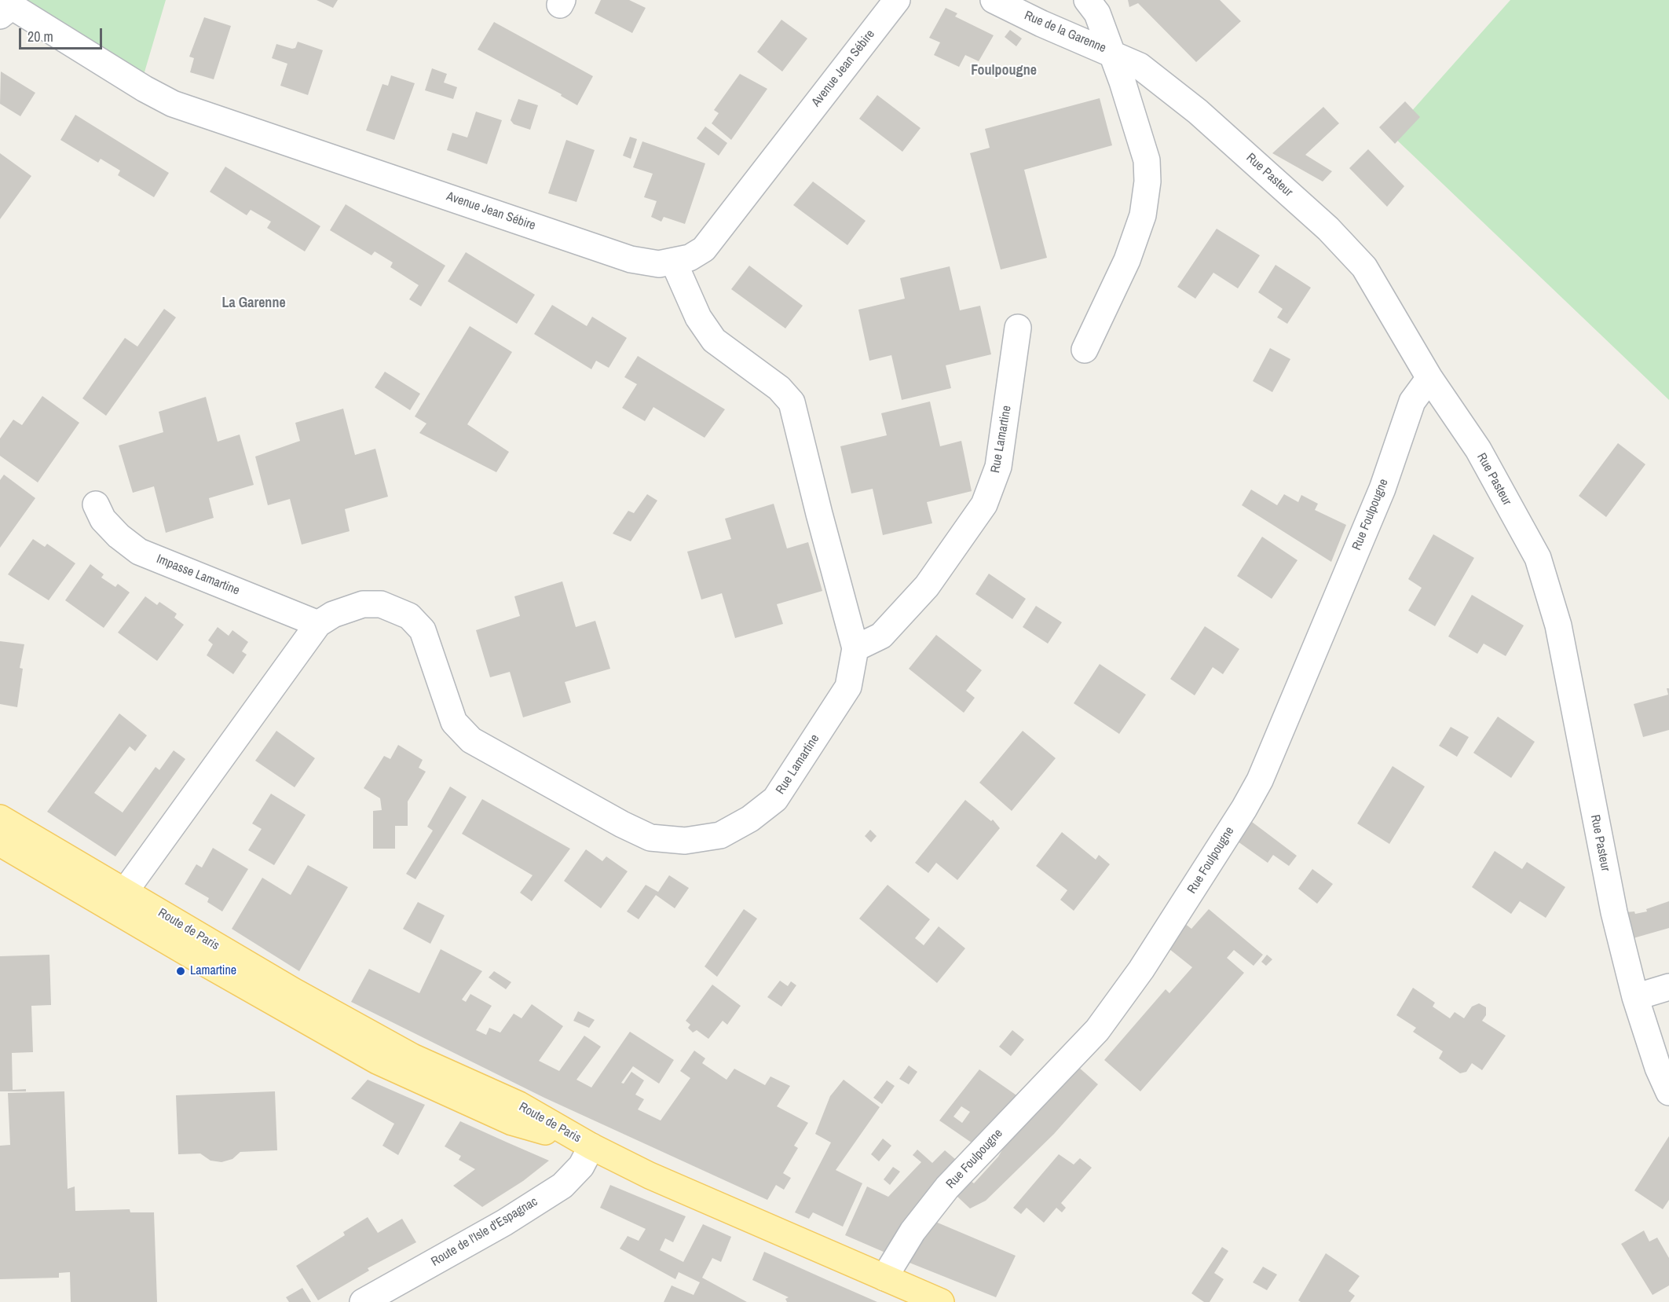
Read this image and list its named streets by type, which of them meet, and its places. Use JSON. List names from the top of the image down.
{
  "streets": {
    "main road": ["Route de Paris"],
    "street": [
      "Rue de la Garenne",
      "Avenue Jean Sébire",
      "Rue Pasteur",
      "Rue Lamartine",
      "Rue Foulpougne",
      "Impasse Lamartine",
      "Route de l'Isle d'Espagnac"
    ]
  },
  "crossings": [
    ["Rue de la Garenne", "Rue Pasteur"],
    ["Rue Pasteur", "Rue Foulpougne"],
    ["Rue Lamartine", "Impasse Lamartine"],
    ["Rue Foulpougne", "Route de Paris"],
    ["Route de Paris", "Route de l'Isle d'Espagnac"]
  ],
  "districts": ["Foulpougne", "La Garenne"],
  "places": ["Lamartine"],
  "scale_bar": "20 m"
}
